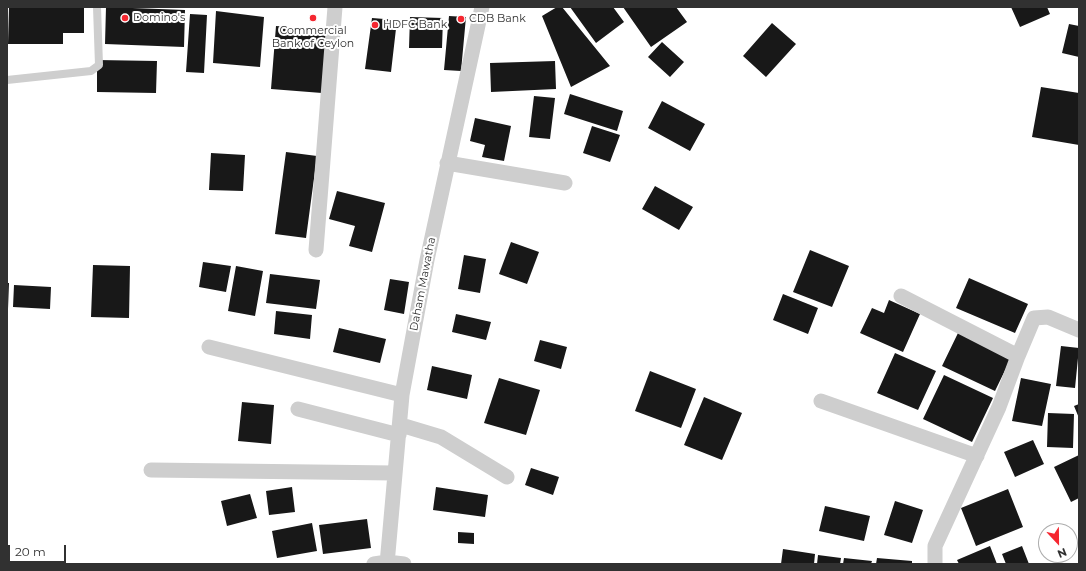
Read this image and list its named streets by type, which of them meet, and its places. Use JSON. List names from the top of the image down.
{
  "streets": {
    "street": ["Daham Mawatha"]
  },
  "places": [
    "Domino's",
    "Commercial Bank of Ceylon",
    "CDB Bank",
    "HDFC Bank"
  ],
  "scale_bar": "20 m",
  "north": "bottom"
}
